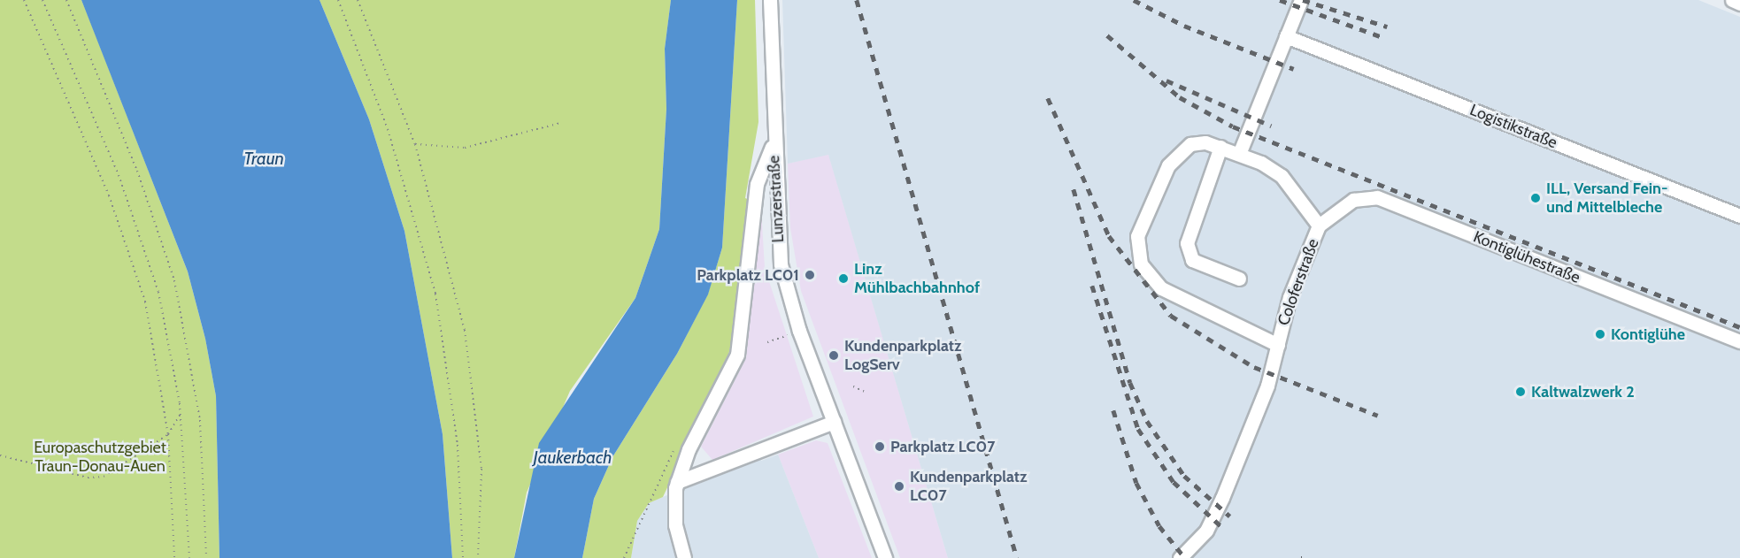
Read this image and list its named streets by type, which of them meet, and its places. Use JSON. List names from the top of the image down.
{
  "streets": {
    "street": [
      "Logistikstraße",
      "Lunzerstraße",
      "Kontiglühestraße",
      "Coloferstraße"
    ]
  },
  "crossings": [
    ["Kontiglühestraße", "Coloferstraße"]
  ],
  "water": ["Traun", "Jaukerbach"],
  "parks": ["Europaschutzgebiet Traun-Donau-Auen"],
  "places": [
    "ILL, Versand Fein- und Mittelbleche",
    "Parkplatz LC01",
    "Linz Mühlbachbahnhof",
    "Kontiglühe",
    "Kundenparkplatz LogServ",
    "Kaltwalzwerk 2",
    "Parkplatz LC07",
    "Kundenparkplatz LC07"
  ]
}
